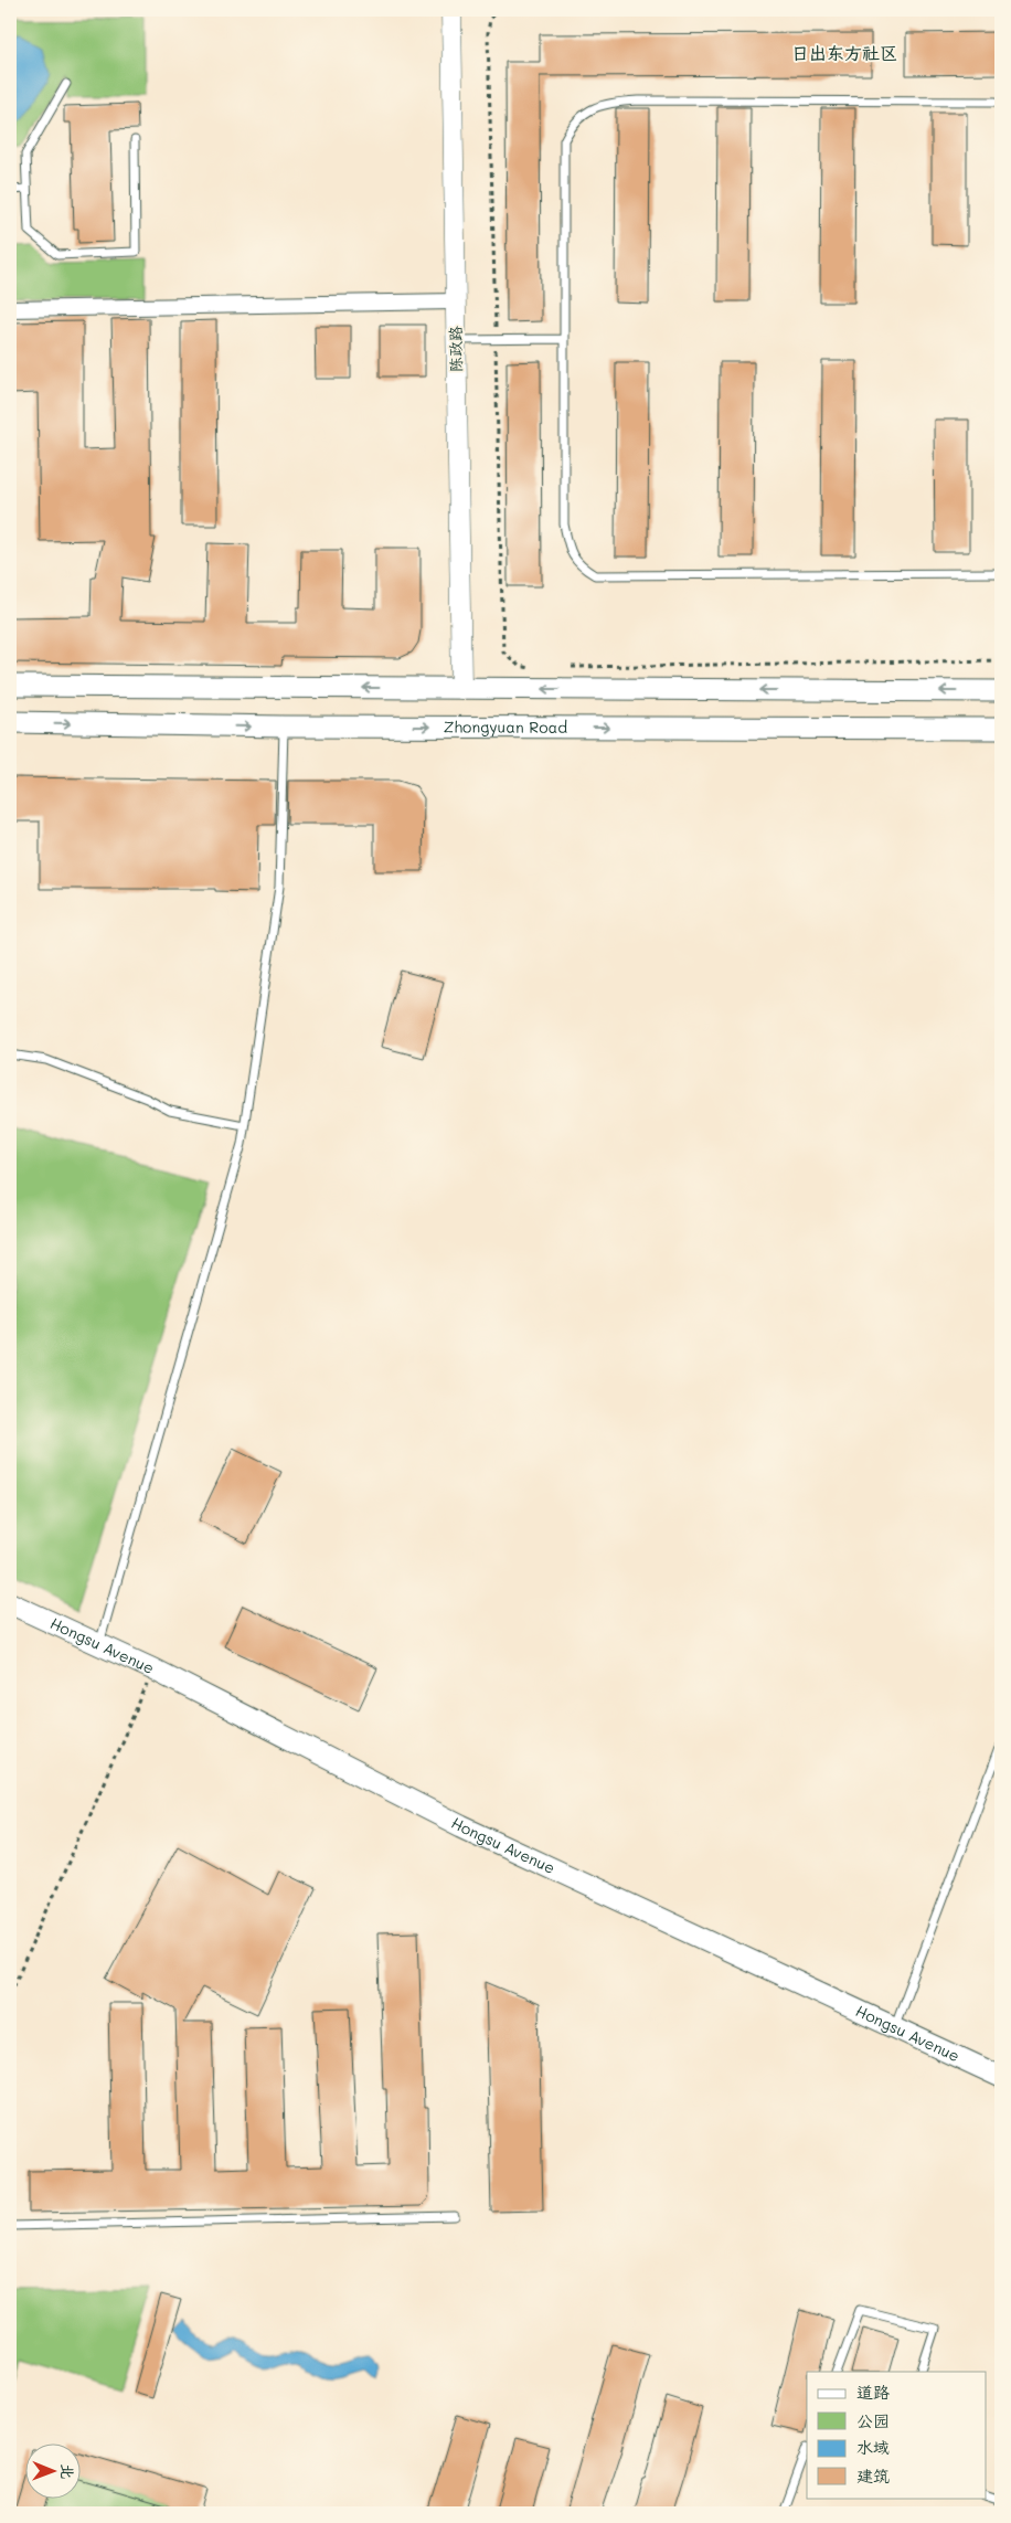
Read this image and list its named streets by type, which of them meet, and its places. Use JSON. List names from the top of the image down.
{
  "streets": {
    "main road": ["Zhongyuan Road", "Hongsu Avenue"],
    "street": ["陈政路"]
  },
  "districts": ["日出东方社区"],
  "legend": [
    "道路",
    "公园",
    "水域",
    "建筑"
  ],
  "north": "right"
}
